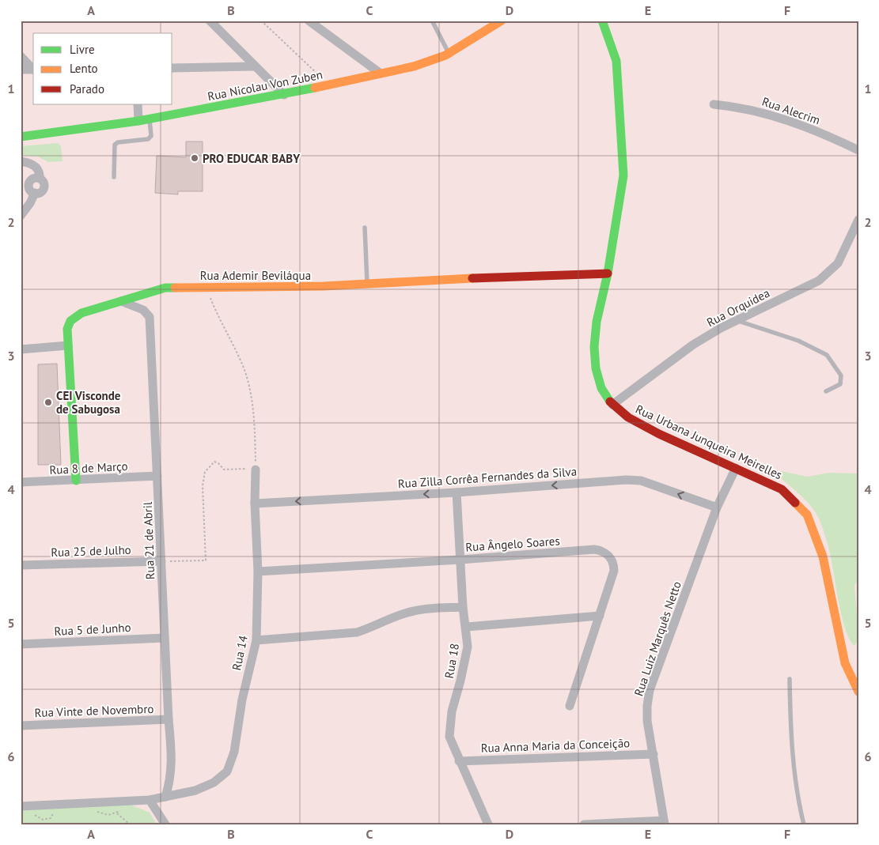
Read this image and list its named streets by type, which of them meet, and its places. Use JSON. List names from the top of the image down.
{
  "streets": {
    "street": [
      "Rua Nicolau Von Zuben",
      "Rua Alecrim",
      "Rua Ademir Beviláqua",
      "Rua Orquidea",
      "Rua Urbana Junqueira Meirelles",
      "Rua 8 de Março",
      "Rua Zilla Corrêa Fernandes da Silva",
      "Rua 21 de Abril",
      "Rua Ângelo Soares",
      "Rua 25 de Julho",
      "Rua 5 de Junho",
      "Rua Luiz Marquês Netto",
      "Rua 14",
      "Rua 18",
      "Rua Vinte de Novembro",
      "Rua Anna Maria da Conceição"
    ]
  },
  "crossings": [
    ["Rua Ademir Beviláqua", "Rua Urbana Junqueira Meirelles"],
    ["Rua Ademir Beviláqua", "Rua 8 de Março"],
    ["Rua Ademir Beviláqua", "Rua 21 de Abril"],
    ["Rua Orquidea", "Rua Urbana Junqueira Meirelles"],
    ["Rua Urbana Junqueira Meirelles", "Rua Luiz Marquês Netto"],
    ["Rua 8 de Março", "Rua 21 de Abril"],
    ["Rua Zilla Corrêa Fernandes da Silva", "Rua Luiz Marquês Netto"],
    ["Rua Zilla Corrêa Fernandes da Silva", "Rua 14"],
    ["Rua Zilla Corrêa Fernandes da Silva", "Rua 18"],
    ["Rua 21 de Abril", "Rua 25 de Julho"],
    ["Rua 21 de Abril", "Rua 5 de Junho"],
    ["Rua 21 de Abril", "Rua 14"],
    ["Rua 21 de Abril", "Rua Vinte de Novembro"],
    ["Rua Ângelo Soares", "Rua 14"],
    ["Rua Ângelo Soares", "Rua 18"],
    ["Rua Luiz Marquês Netto", "Rua Anna Maria da Conceição"],
    ["Rua 18", "Rua Anna Maria da Conceição"]
  ],
  "one_way": ["Rua Zilla Corrêa Fernandes da Silva"],
  "places": ["PRO EDUCAR BABY", "CEI Visconde de Sabugosa"],
  "legend": ["Livre", "Lento", "Parado"],
  "grid": {
    "columns": [
      "A",
      "B",
      "C",
      "D",
      "E",
      "F"
    ],
    "rows": [
      "1",
      "2",
      "3",
      "4",
      "5",
      "6"
    ]
  }
}
